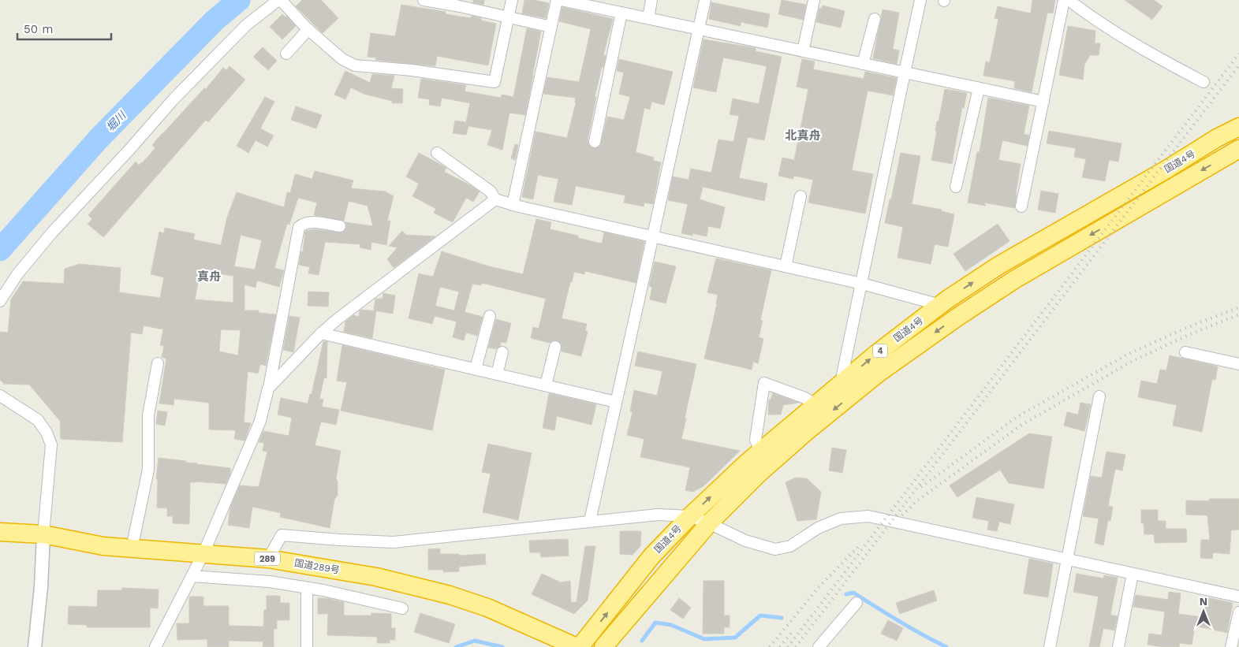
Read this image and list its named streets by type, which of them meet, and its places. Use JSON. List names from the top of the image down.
{
  "streets": {
    "highway": [
      "国道4号",
      "4",
      "289",
      "国道289号"
    ]
  },
  "districts": ["北真舟", "真舟"],
  "water": ["堀川"],
  "scale_bar": "50 m",
  "north": "top"
}
